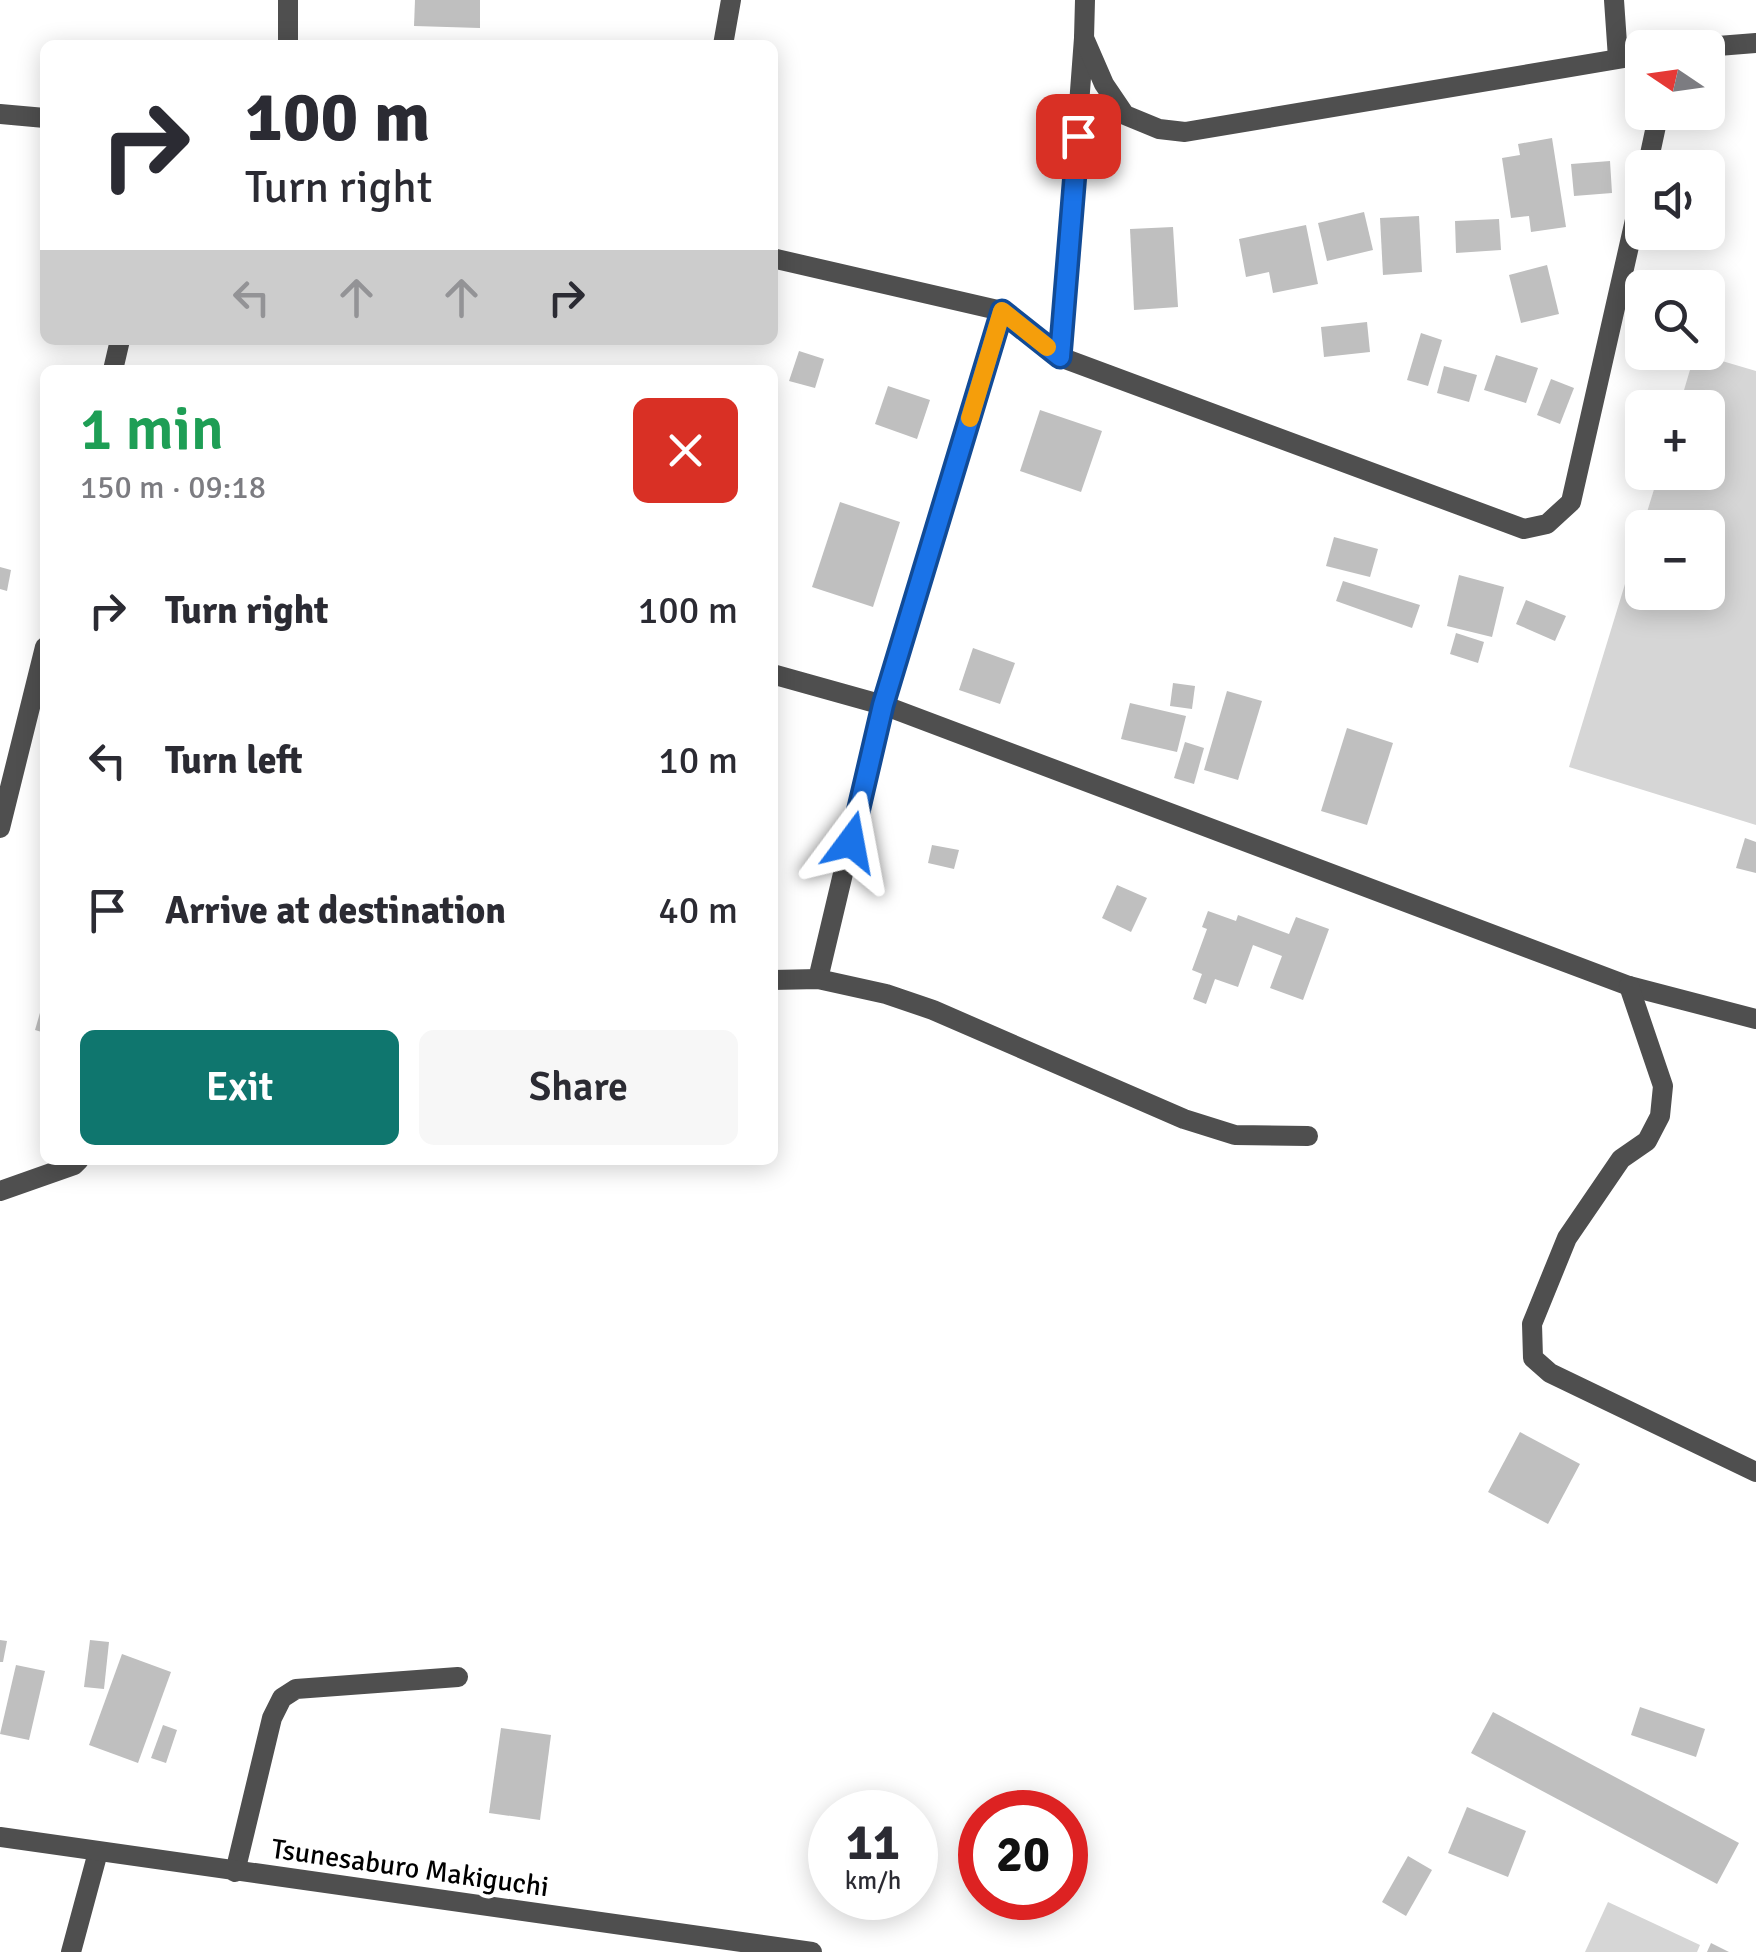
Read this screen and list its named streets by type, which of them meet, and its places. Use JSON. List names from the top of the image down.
{
  "streets": {
    "street": ["Tsunesaburo Makiguchi"]
  },
  "north": "left",
  "page": {
    "map_buttons": ["+", "−"],
    "turn": ["100 m", "Turn right"],
    "heading": ["1 min", "150 m · 09:18"],
    "list": [
      {
        "name": "Turn right",
        "value": "100 m"
      },
      {
        "name": "Turn left",
        "value": "10 m"
      },
      {
        "name": "Arrive at destination",
        "value": "40 m"
      }
    ],
    "buttons": ["Exit", "Share"],
    "speed": "11 km/h",
    "limit": "20"
  }
}
